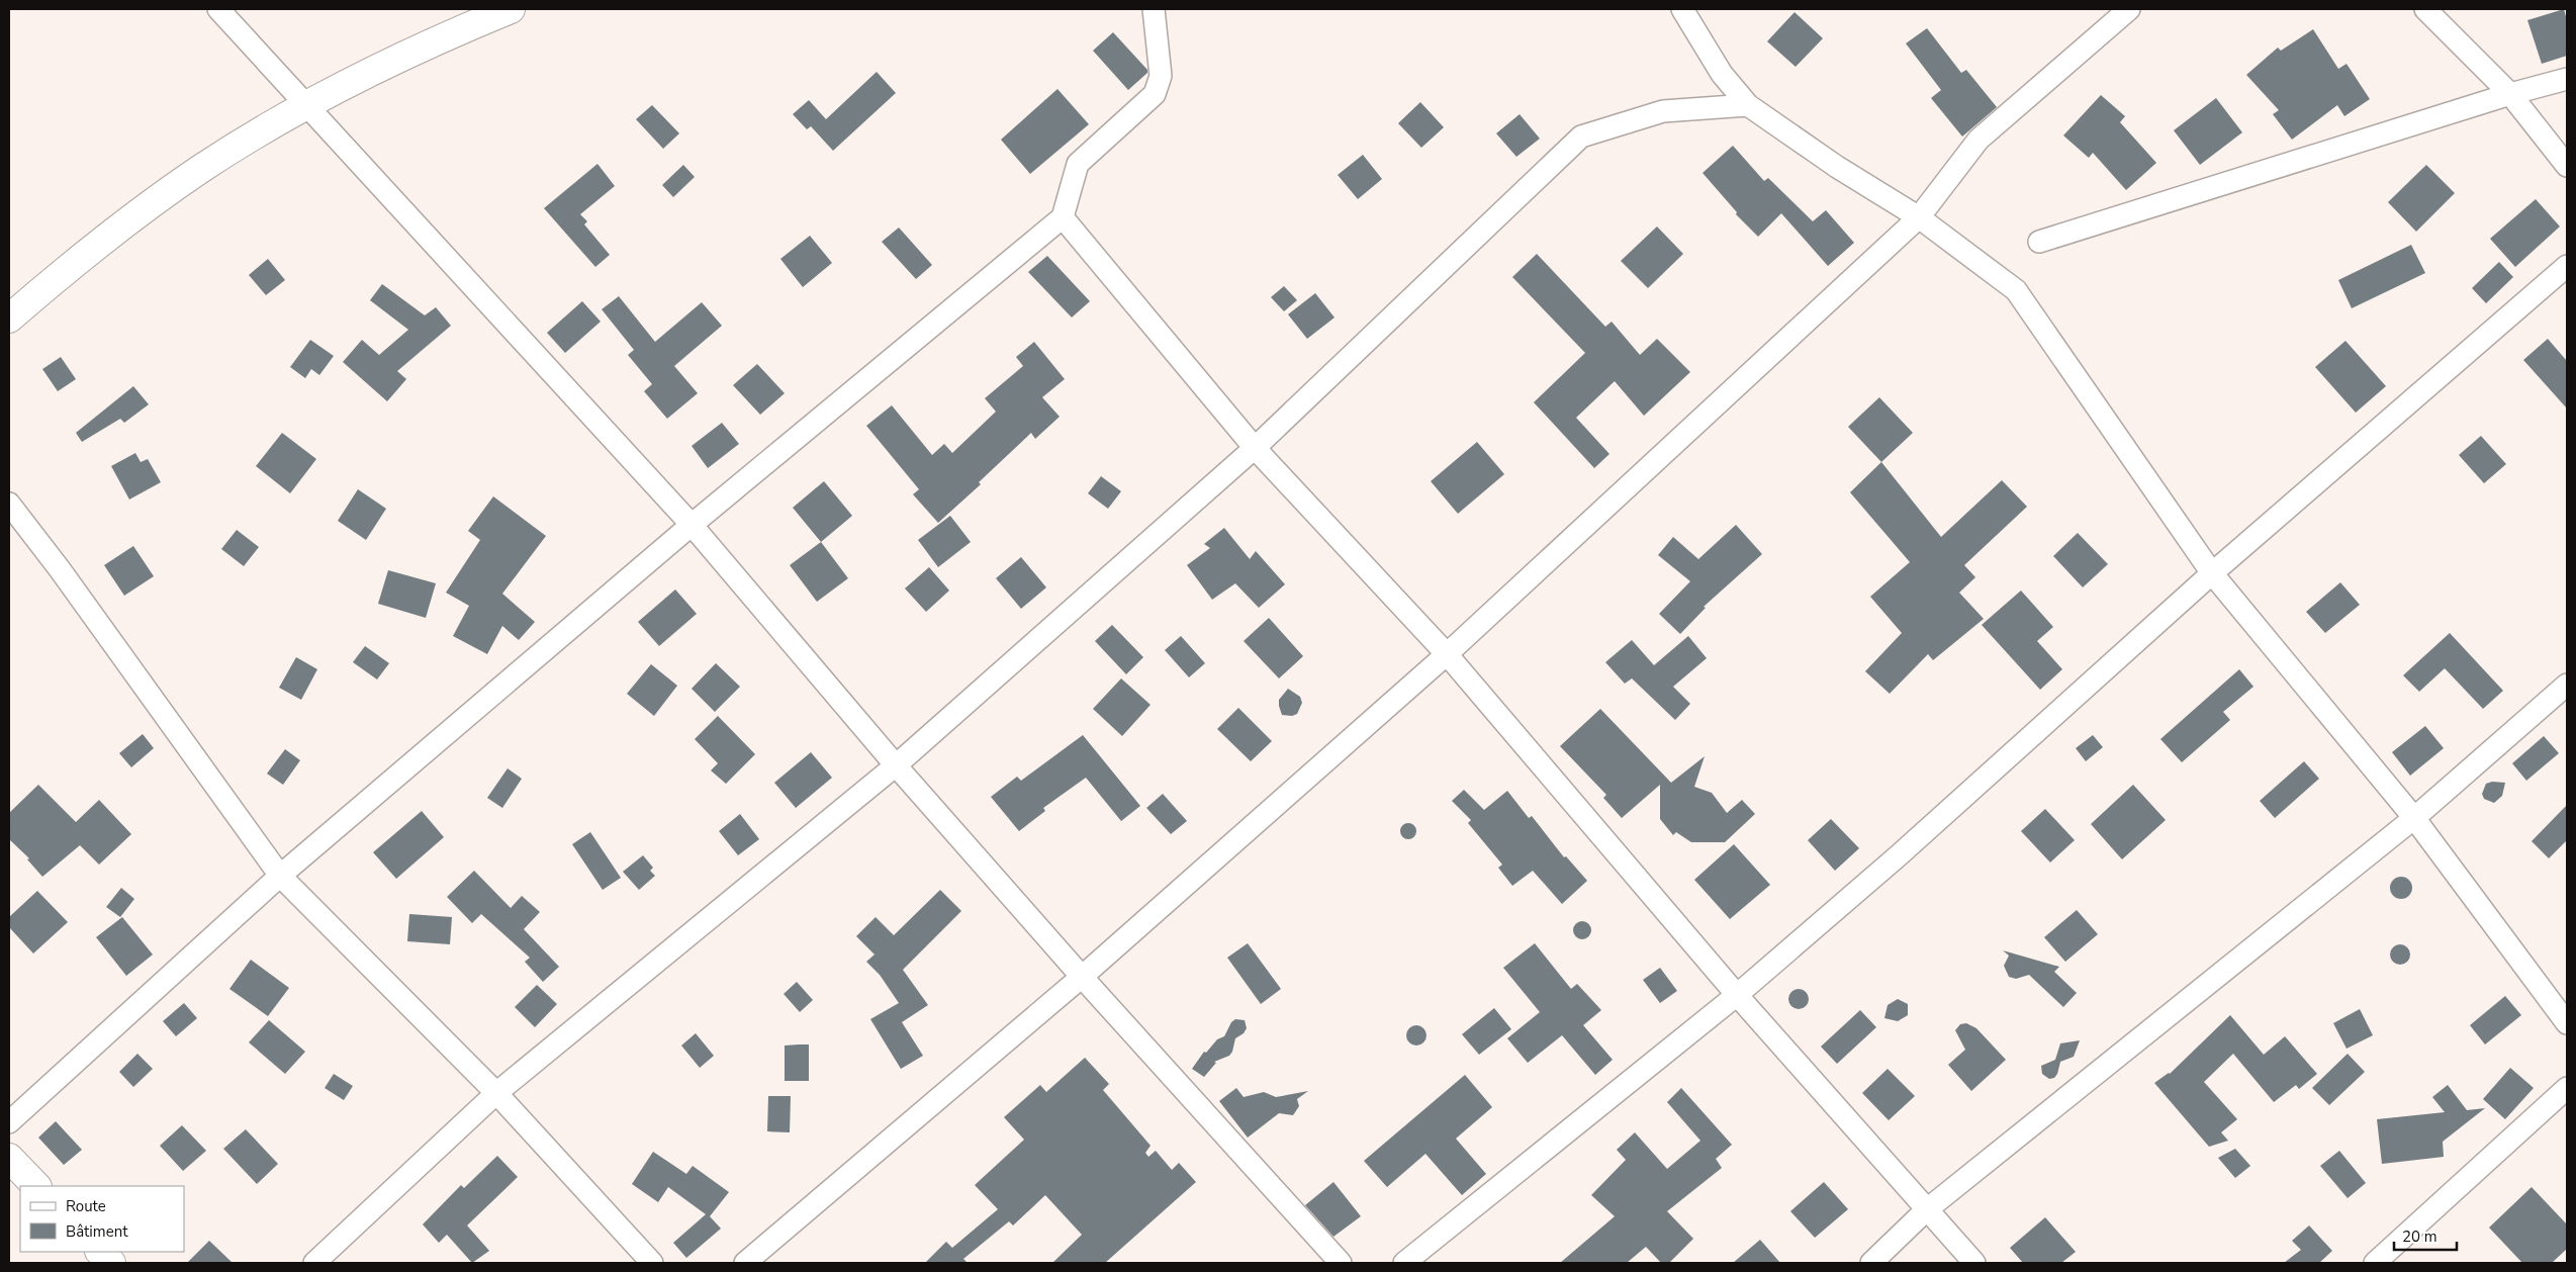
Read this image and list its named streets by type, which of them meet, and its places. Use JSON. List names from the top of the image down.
{
  "legend": ["Route", "Bâtiment"],
  "scale_bar": "20 m"
}
